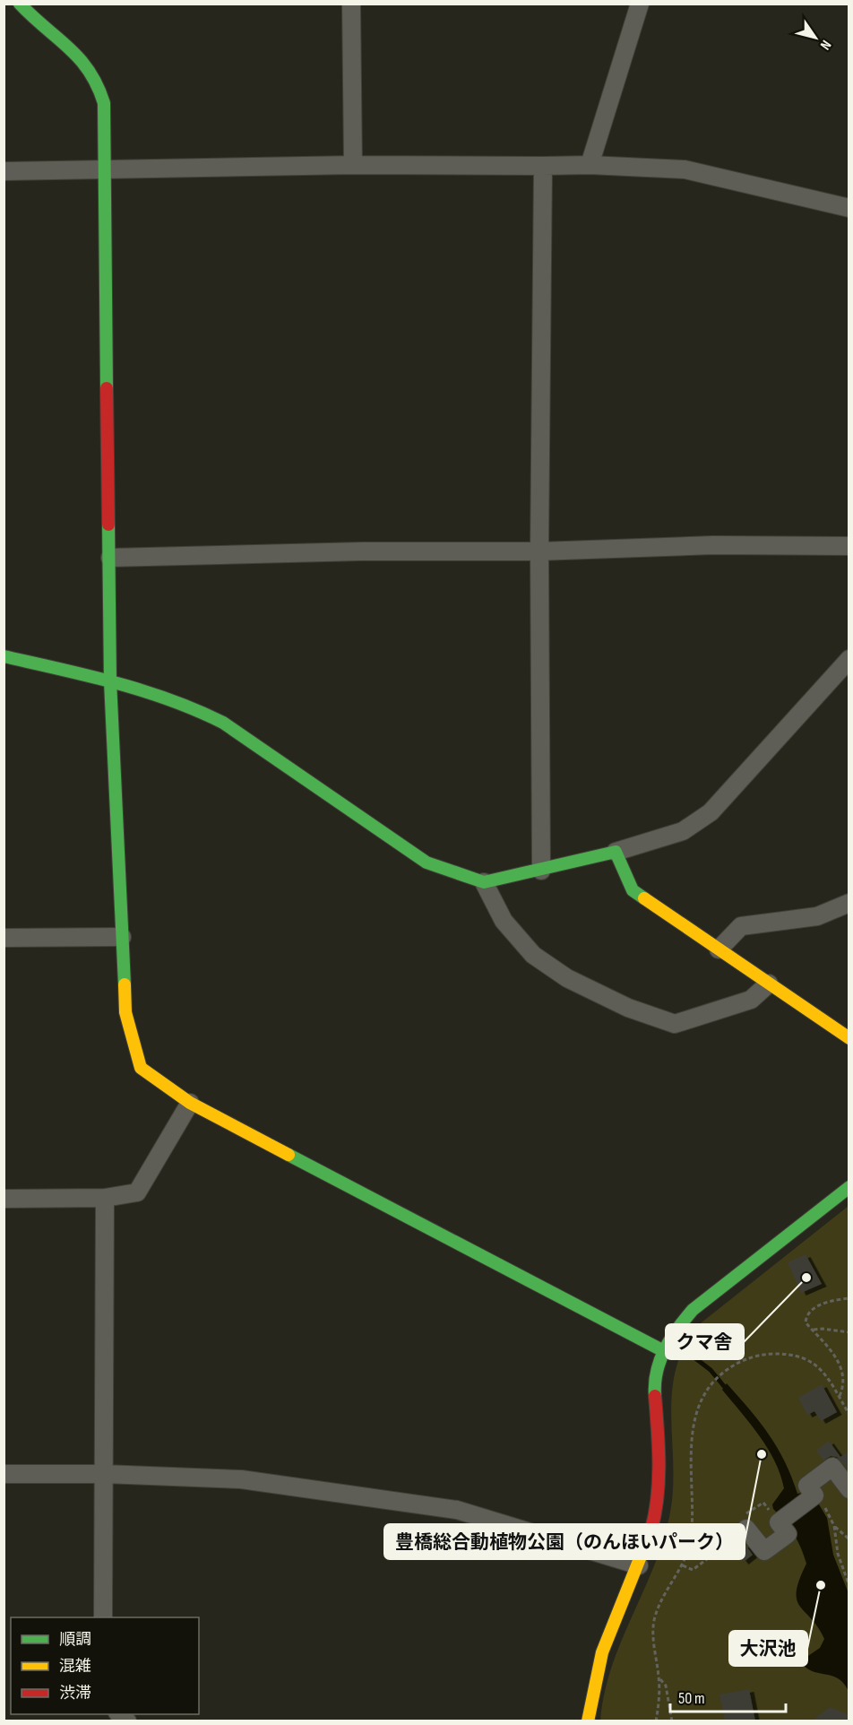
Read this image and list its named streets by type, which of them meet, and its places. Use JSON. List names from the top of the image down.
{
  "places": ["クマ舎", "豊橋総合動植物公園（のんほいパーク）", "大沢池"],
  "legend": ["順調", "混雑", "渋滞"],
  "scale_bar": "50 m",
  "north": "bottom right"
}
